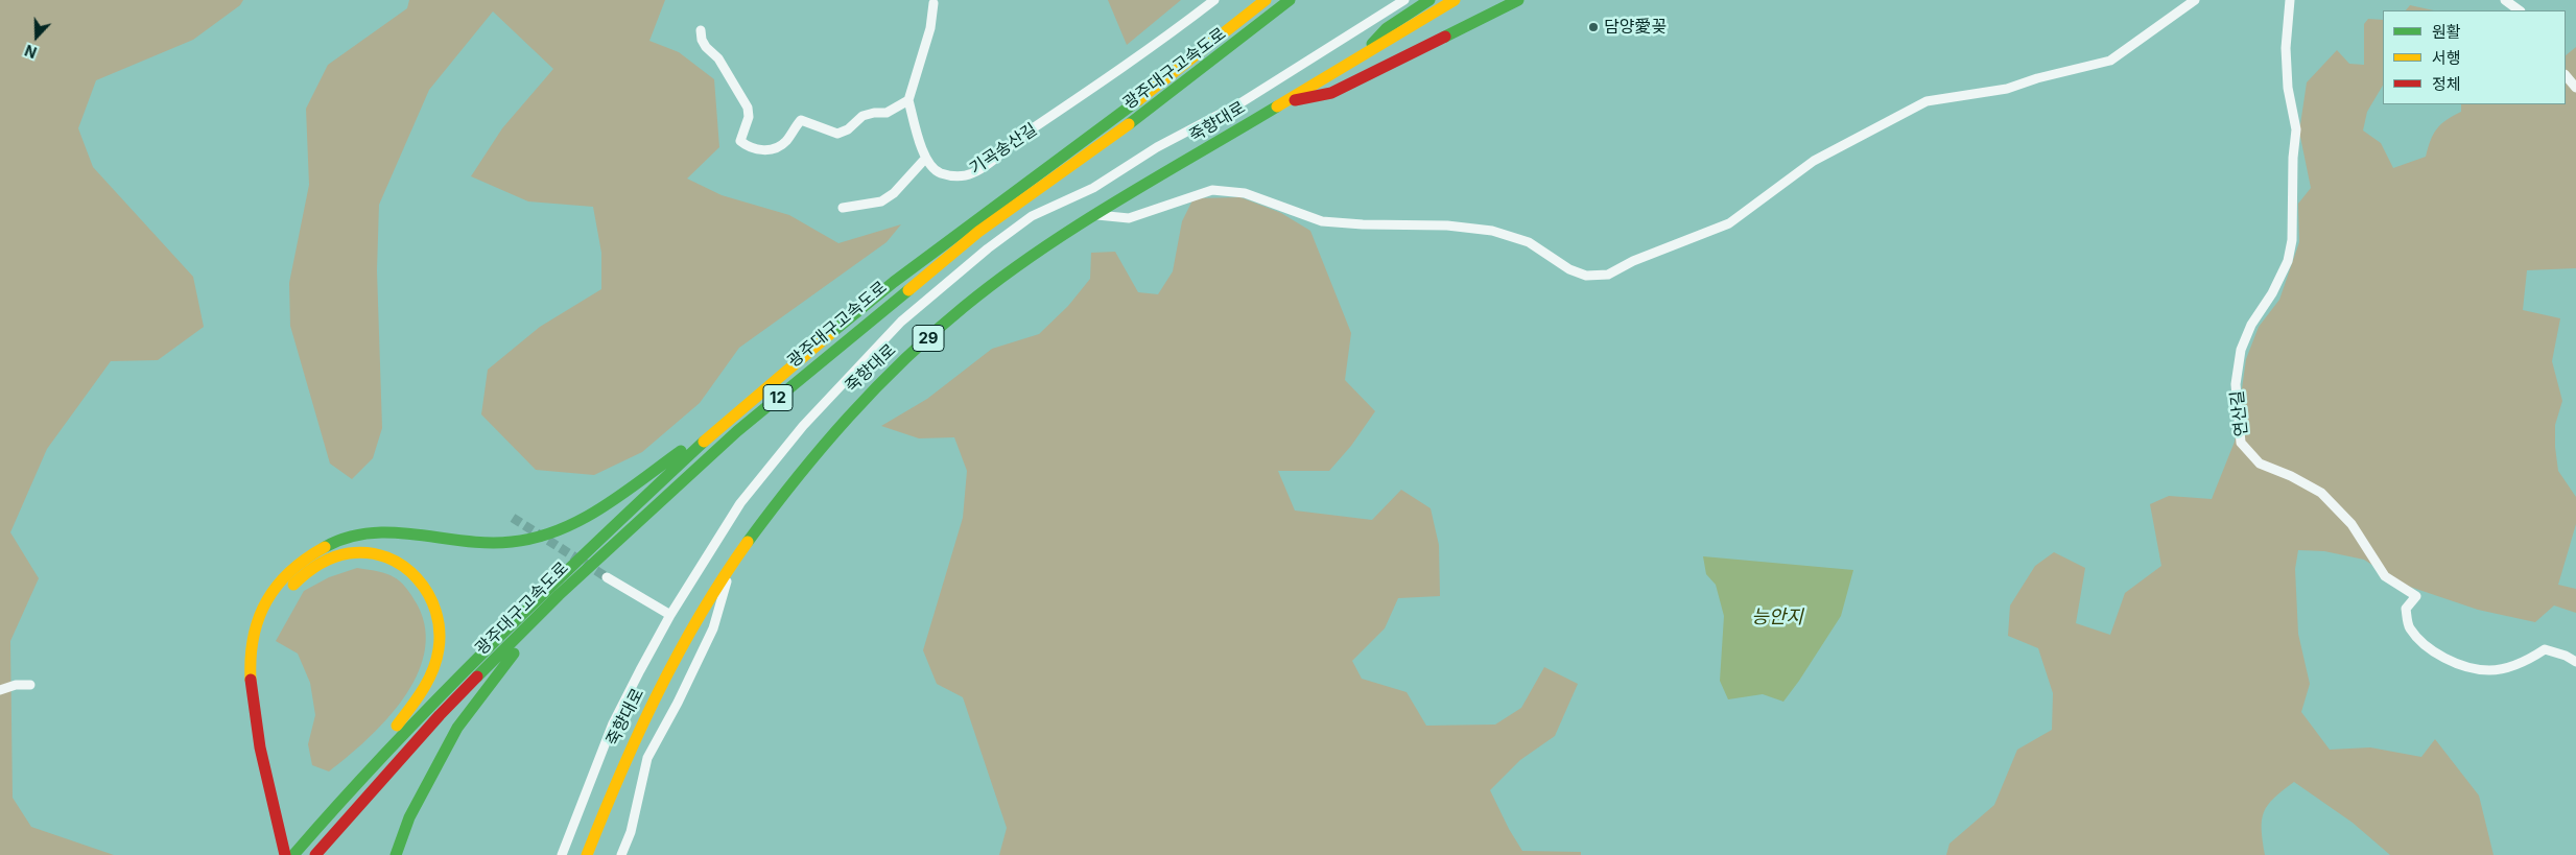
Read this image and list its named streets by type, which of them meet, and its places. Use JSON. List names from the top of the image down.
{
  "streets": {
    "main road": [
      "광주대구고속도로",
      "죽향대로",
      "29",
      "12"
    ],
    "street": ["기곡송산길", "연산길"]
  },
  "water": ["능안지"],
  "places": ["담양愛꽂"],
  "legend": ["원활", "서행", "정체"],
  "north": "bottom"
}
